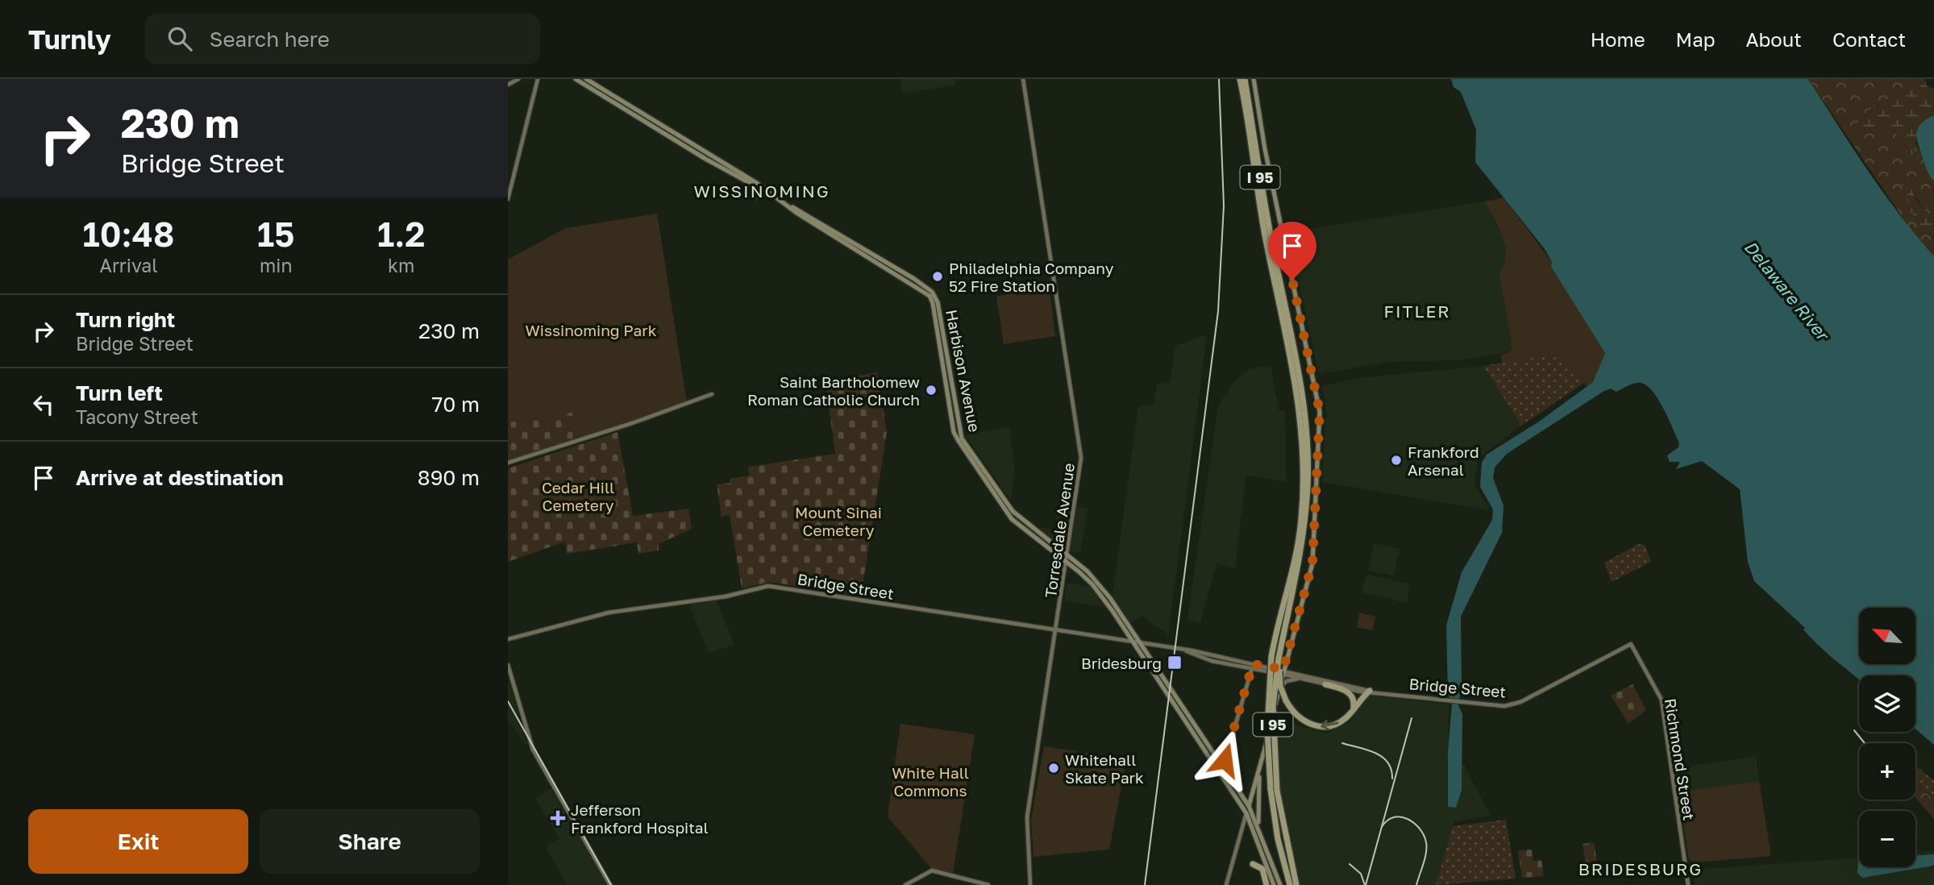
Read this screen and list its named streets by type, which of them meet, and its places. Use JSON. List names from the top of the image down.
{
  "streets": {
    "highway": ["I 95"],
    "main road": [
      "Harbison Avenue",
      "Torresdale Avenue",
      "Bridge Street",
      "Richmond Street"
    ]
  },
  "crossings": [
    ["Harbison Avenue", "Torresdale Avenue"],
    ["Harbison Avenue", "Bridge Street"],
    ["Torresdale Avenue", "Bridge Street"],
    ["Bridge Street", "Richmond Street"]
  ],
  "districts": ["WISSINOMING", "FITLER", "BRIDESBURG"],
  "water": ["Delaware River"],
  "parks": [
    "Wissinoming Park",
    "Cedar Hill Cemetery",
    "Mount Sinai Cemetery",
    "White Hall Commons"
  ],
  "places": {
    "other": [
      "Philadelphia Company 52 Fire Station",
      "Saint Bartholomew Roman Catholic Church",
      "Frankford Arsenal",
      "Whitehall Skate Park"
    ],
    "transit": ["Bridesburg"],
    "health": ["Jefferson Frankford Hospital"]
  },
  "north": "top left",
  "page": {
    "header": "Turnly",
    "search": "Search here",
    "nav": [
      "Home",
      "Map",
      "About",
      "Contact"
    ],
    "turn": ["230 m", "Bridge Street"],
    "eta": [
      "10:48",
      "Arrival",
      "15",
      "min",
      "1.2",
      "km"
    ],
    "list": [
      {
        "name": "Turn right",
        "note": "Bridge Street",
        "value": "230 m"
      },
      {
        "name": "Turn left",
        "note": "Tacony Street",
        "value": "70 m"
      },
      {
        "name": "Arrive at destination",
        "value": "890 m"
      }
    ],
    "map_buttons": ["+", "−"],
    "buttons": ["Exit", "Share"]
  }
}
